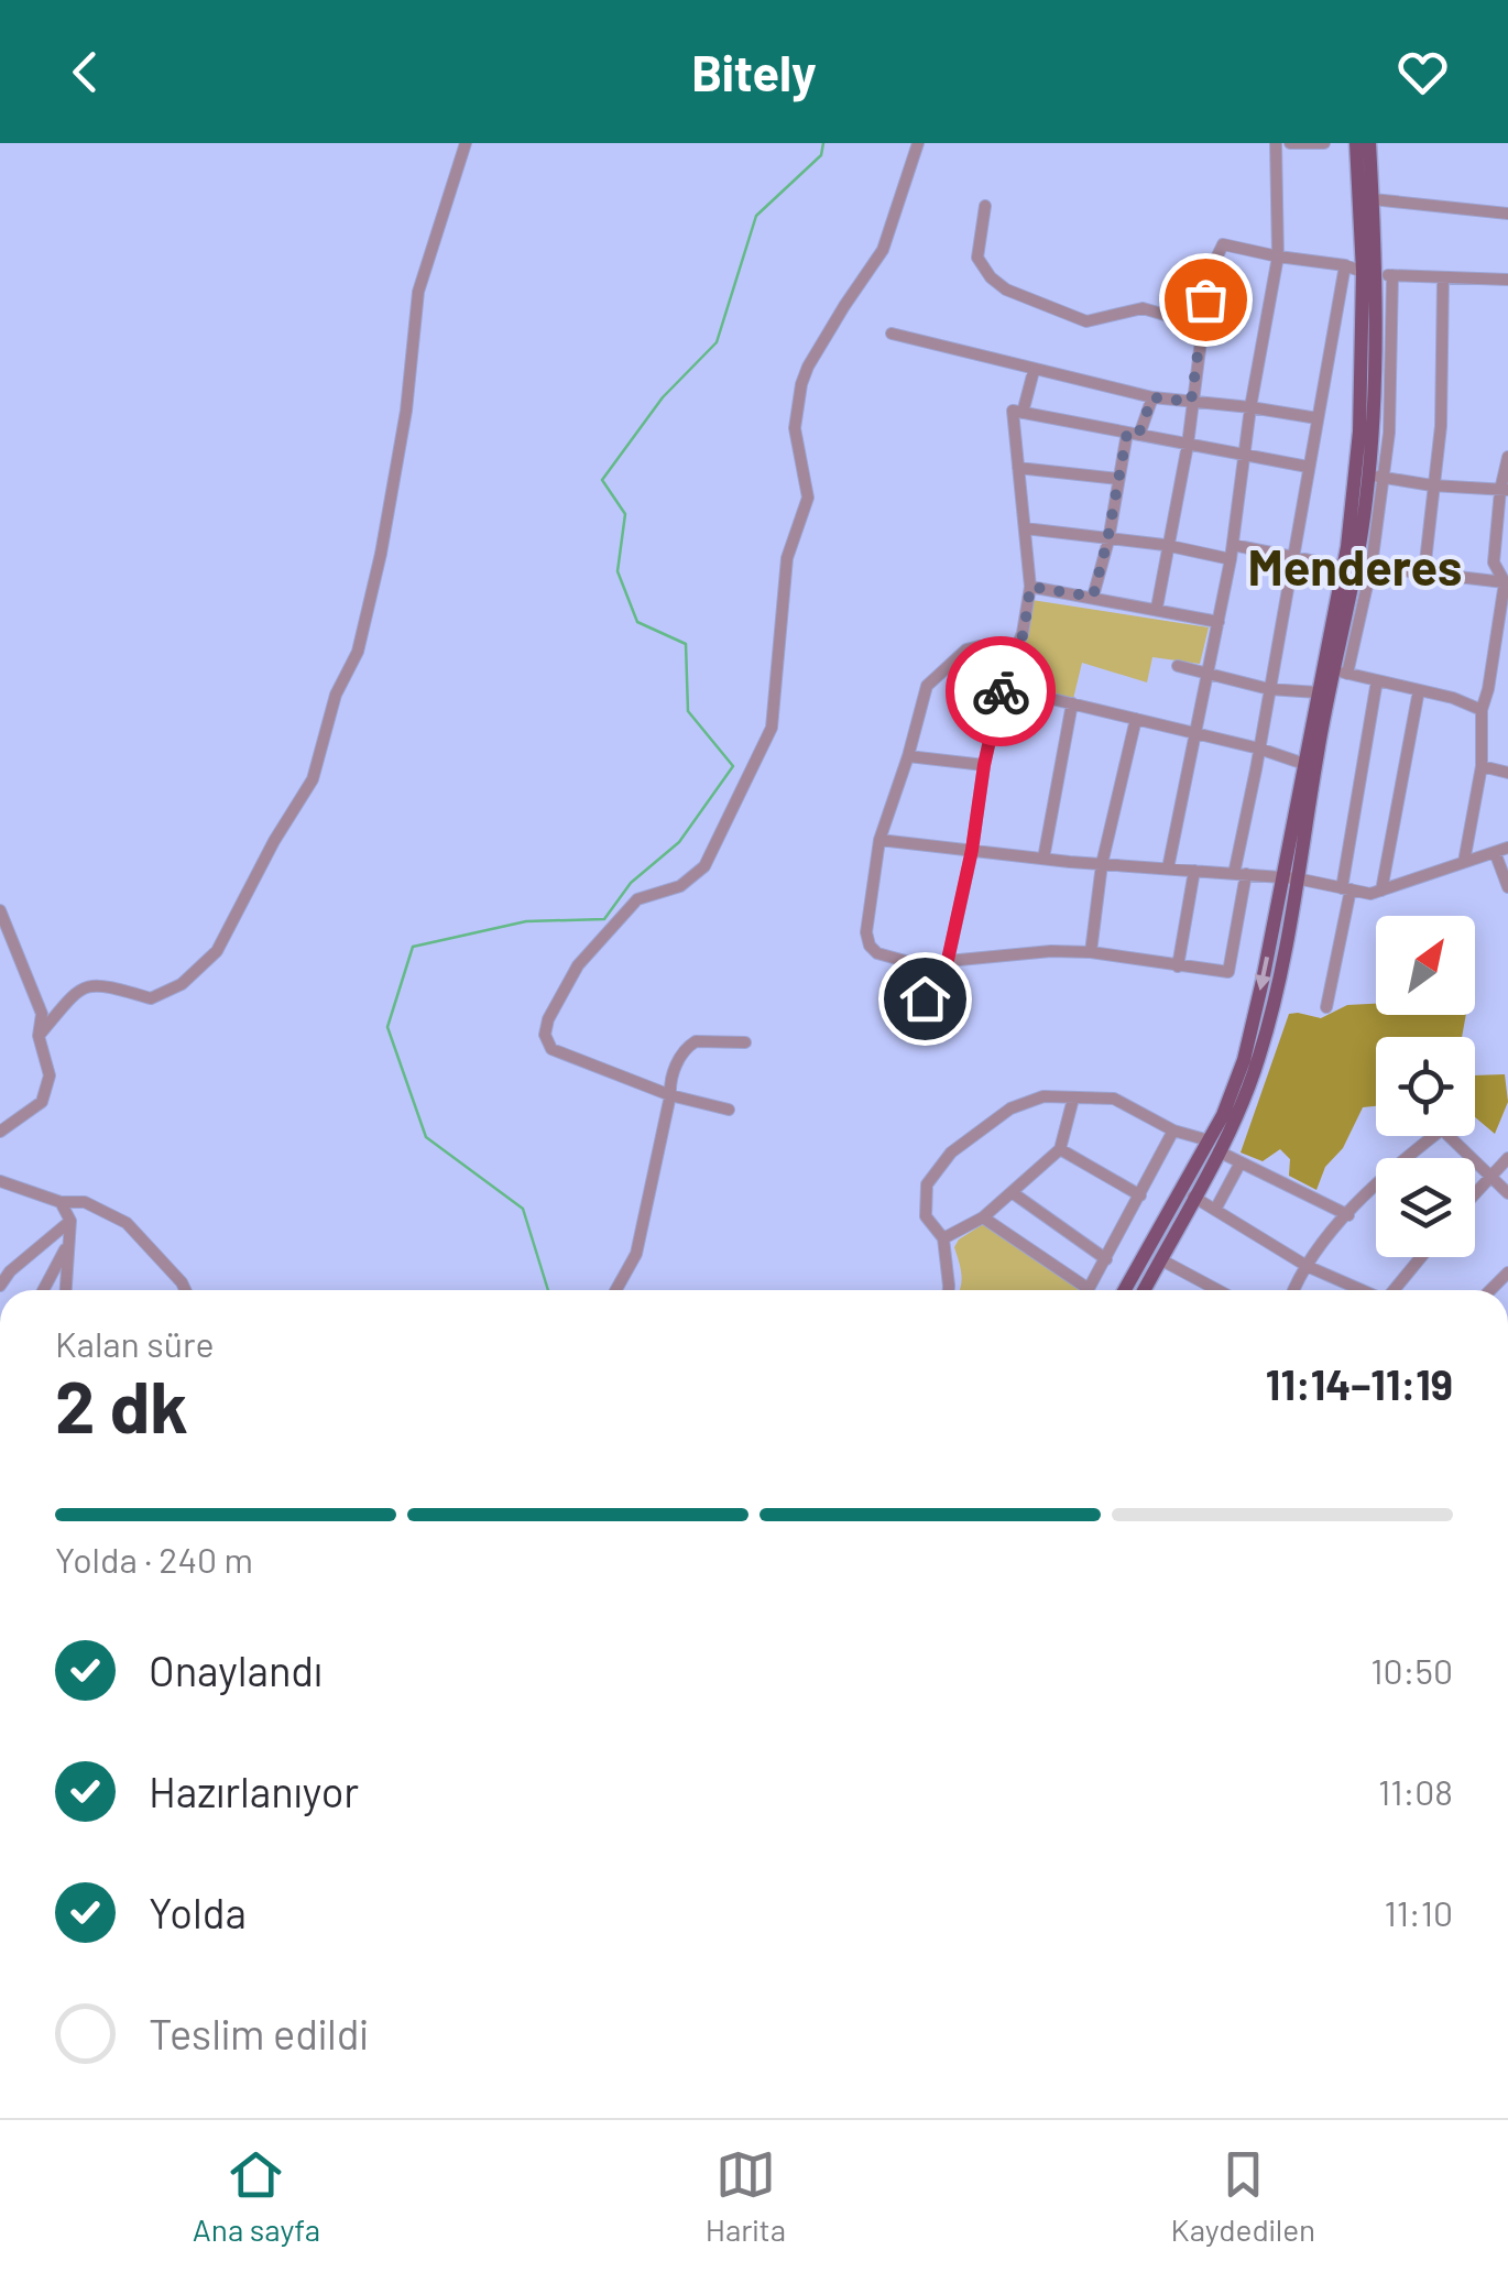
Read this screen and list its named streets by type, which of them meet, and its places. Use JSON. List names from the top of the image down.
{
  "districts": ["Menderes"],
  "north": "top right",
  "page": {
    "header": "Bitely",
    "heading": ["2 dk", "Kalan süre", "11:14–11:19"],
    "bar": "Yolda · 240 m",
    "list": [
      ["Onaylandı", "10:50"],
      ["Hazırlanıyor", "11:08"],
      ["Yolda", "11:10"],
      "Teslim edildi"
    ],
    "tabs": ["Ana sayfa", "Harita", "Kaydedilen"]
  }
}
